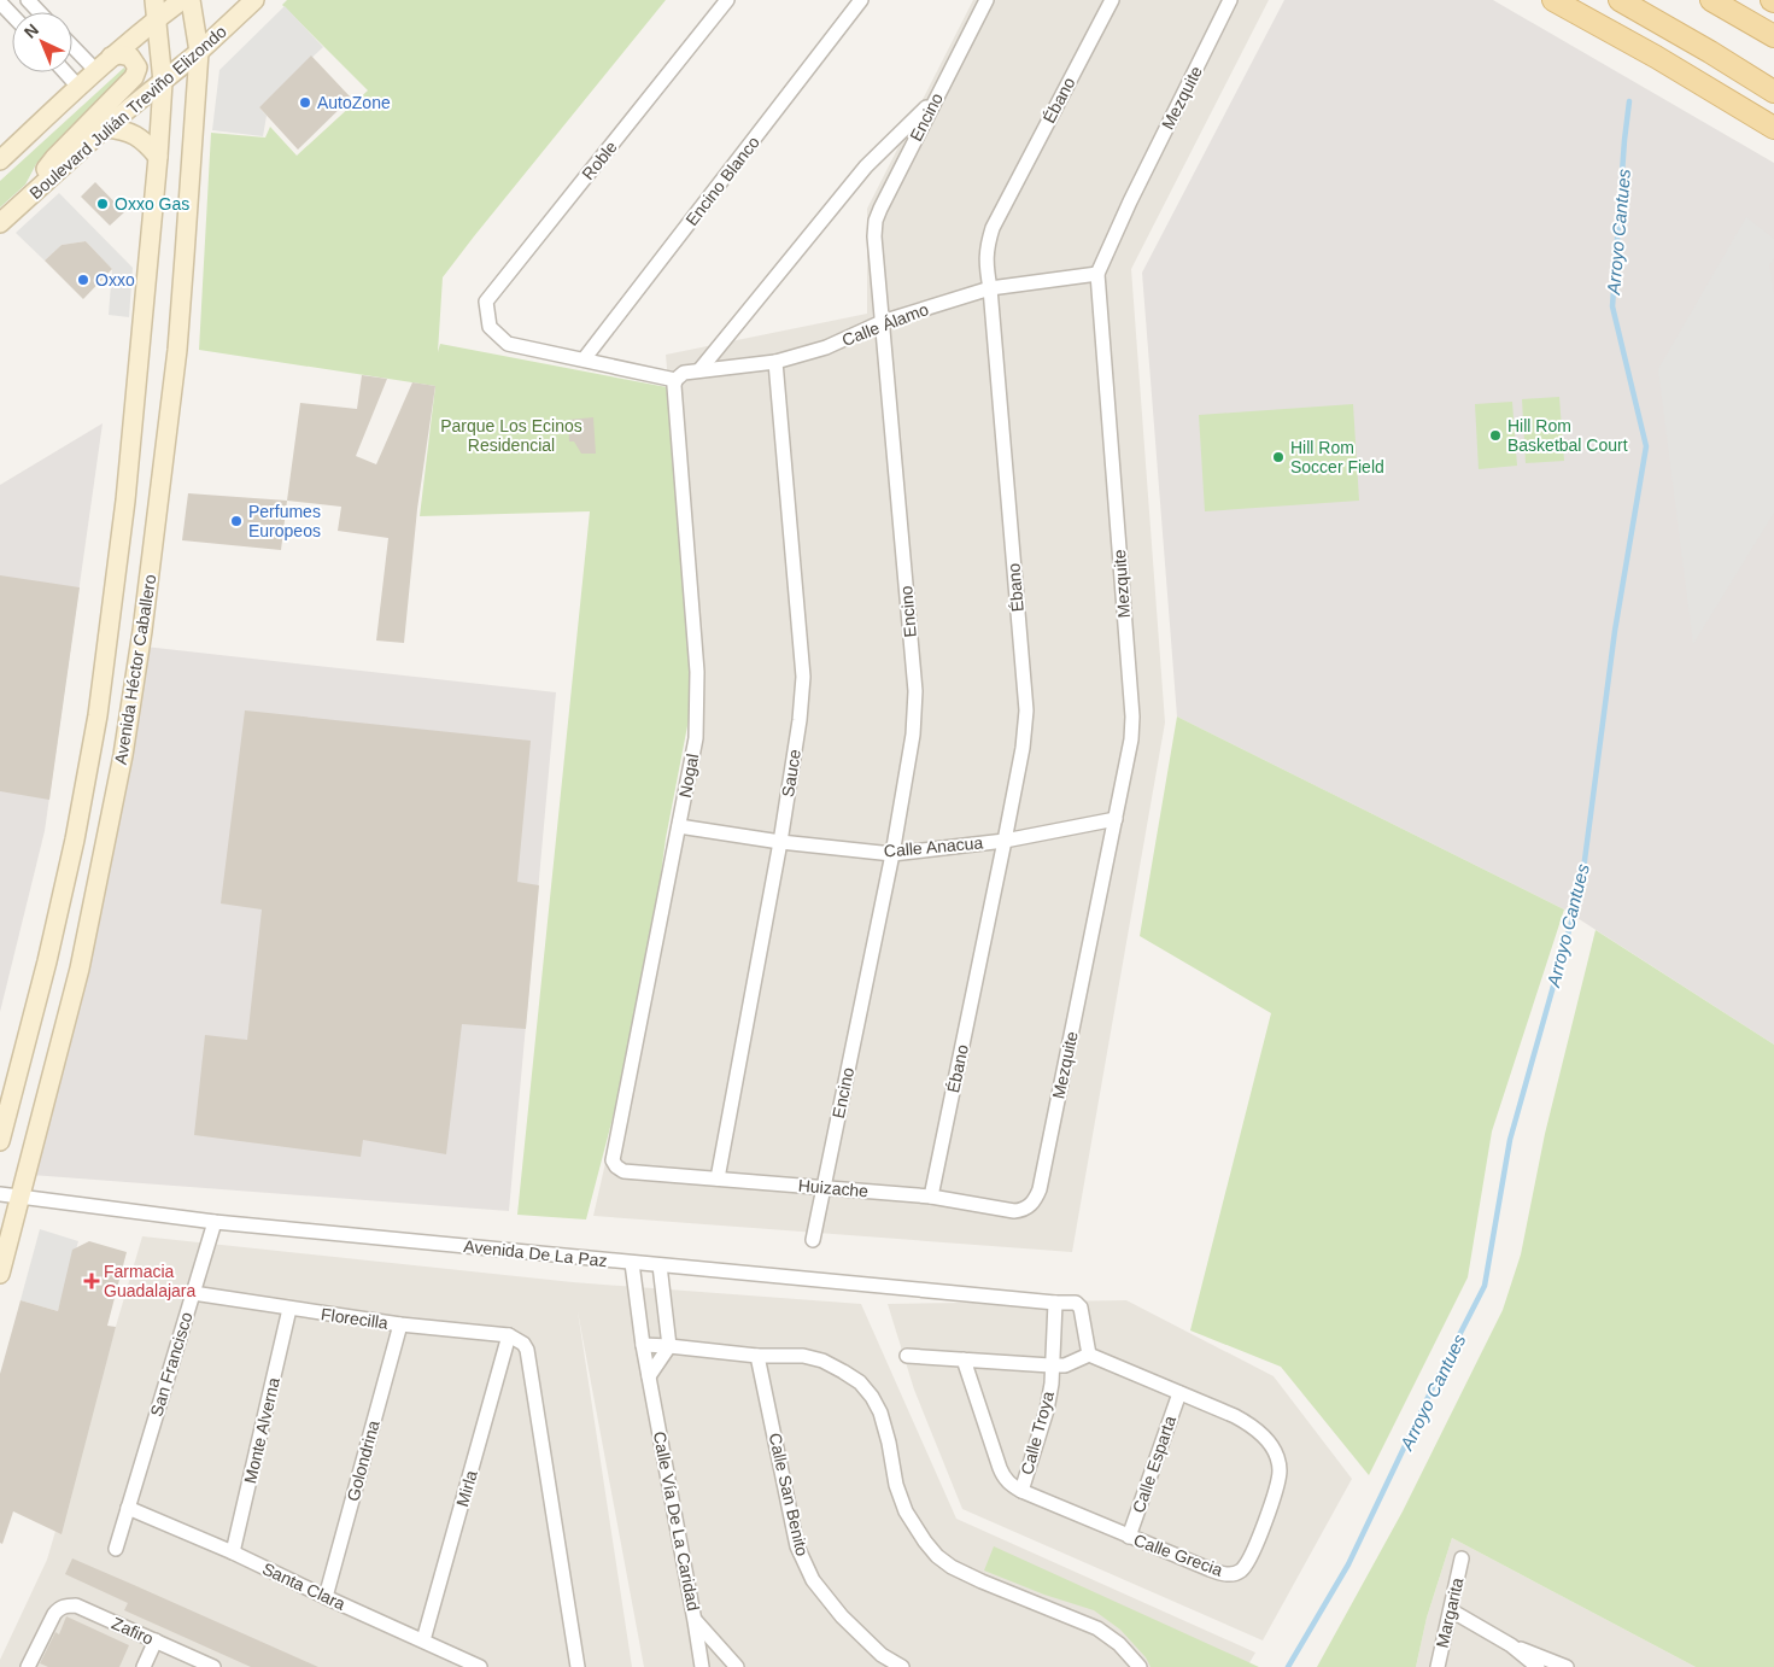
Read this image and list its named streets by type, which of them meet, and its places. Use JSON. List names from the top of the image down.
{
  "streets": {
    "main road": ["Boulevard Julián Treviño Elizondo", "Avenida Héctor Caballero"],
    "street": [
      "Mezquite",
      "Ébano",
      "Encino",
      "Roble",
      "Encino Blanco",
      "Calle Álamo",
      "Sauce",
      "Nogal",
      "Calle Anacua",
      "Huizache",
      "Avenida De La Paz",
      "Florecilla",
      "San Francisco",
      "Monte Alverna",
      "Calle Troya",
      "Golondrina",
      "Calle Esparta",
      "Mirla",
      "Calle San Benito",
      "Calle Vía De La Caridad",
      "Calle Grecia",
      "Santa Clara",
      "Margarita",
      "Zafiro"
    ]
  },
  "crossings": [
    ["Mezquite", "Calle Álamo"],
    ["Mezquite", "Calle Anacua"],
    ["Mezquite", "Huizache"],
    ["Ébano", "Calle Álamo"],
    ["Ébano", "Calle Anacua"],
    ["Ébano", "Huizache"],
    ["Boulevard Julián Treviño Elizondo", "Avenida Héctor Caballero"],
    ["Encino", "Calle Álamo"],
    ["Encino", "Calle Anacua"],
    ["Encino", "Huizache"],
    ["Roble", "Encino Blanco"],
    ["Calle Álamo", "Sauce"],
    ["Calle Álamo", "Nogal"],
    ["Avenida Héctor Caballero", "Avenida De La Paz"],
    ["Sauce", "Calle Anacua"],
    ["Sauce", "Huizache"],
    ["Nogal", "Calle Anacua"],
    ["Nogal", "Huizache"],
    ["Avenida De La Paz", "San Francisco"],
    ["Avenida De La Paz", "Calle Troya"],
    ["Avenida De La Paz", "Calle Vía De La Caridad"],
    ["Avenida De La Paz", "Calle Grecia"],
    ["Florecilla", "San Francisco"],
    ["Florecilla", "Monte Alverna"],
    ["Florecilla", "Golondrina"],
    ["Florecilla", "Mirla"],
    ["San Francisco", "Santa Clara"],
    ["Monte Alverna", "Santa Clara"],
    ["Calle Troya", "Calle Grecia"],
    ["Golondrina", "Santa Clara"],
    ["Calle Esparta", "Calle Grecia"],
    ["Mirla", "Santa Clara"]
  ],
  "water": ["Arroyo Cantues"],
  "parks": ["Parque Los Ecinos Residencial"],
  "places": {
    "other": [
      "AutoZone",
      "Oxxo Gas",
      "Oxxo",
      "Hill Rom Basketbal Court",
      "Hill Rom Soccer Field",
      "Perfumes Europeos"
    ],
    "health": ["Farmacia Guadalajara"]
  },
  "north": "top left"
}
